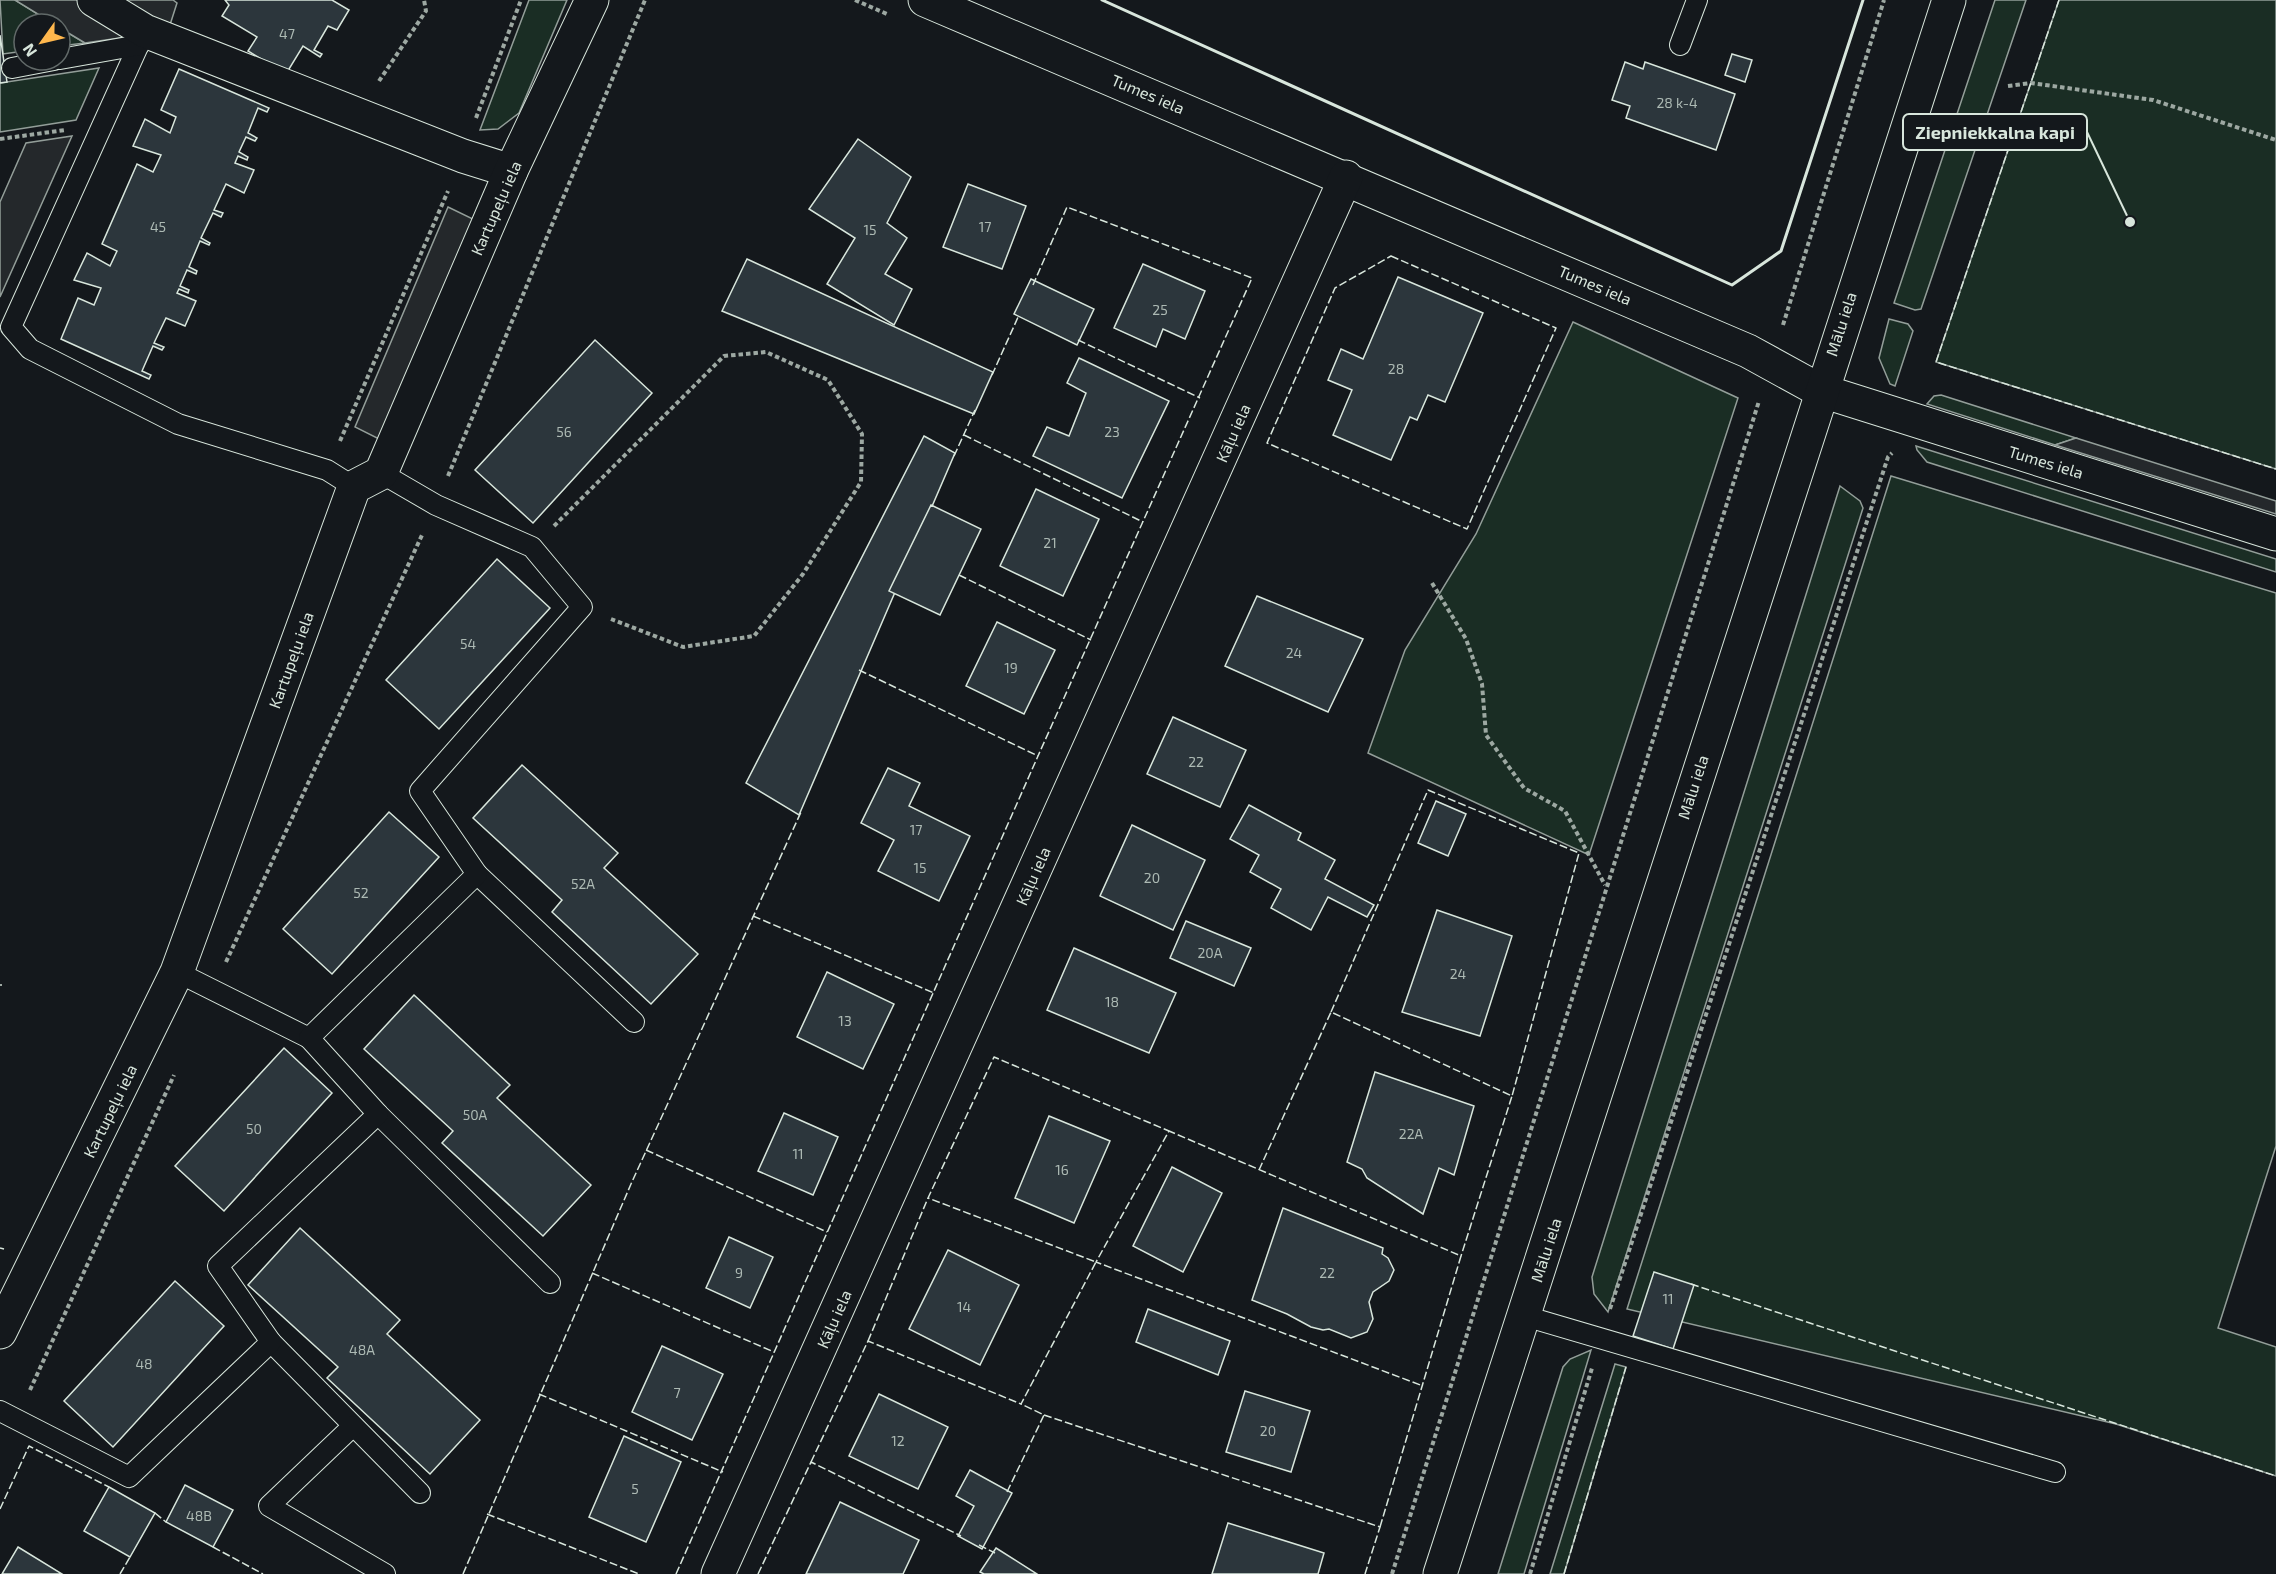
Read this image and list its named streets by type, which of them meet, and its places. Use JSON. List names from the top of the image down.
{
  "streets": {
    "street": [
      "Tumes iela",
      "Kartupeļu iela",
      "Mālu iela",
      "Kāļu iela"
    ]
  },
  "crossings": [
    ["Tumes iela", "Mālu iela"],
    ["Tumes iela", "Kāļu iela"]
  ],
  "places": ["Ziepniekkalna kapi"],
  "house_numbers": [
    "47",
    "28 k-4",
    "45",
    "17",
    "15",
    "25",
    "28",
    "56",
    "23",
    "21",
    "54",
    "24",
    "19",
    "22",
    "17",
    "15",
    "20",
    "52A",
    "52",
    "20A",
    "24",
    "18",
    "13",
    "50A",
    "50",
    "22A",
    "11",
    "16",
    "9",
    "22",
    "11",
    "14",
    "48A",
    "48",
    "7",
    "20",
    "12",
    "5",
    "48B"
  ],
  "north": "bottom left"
}
